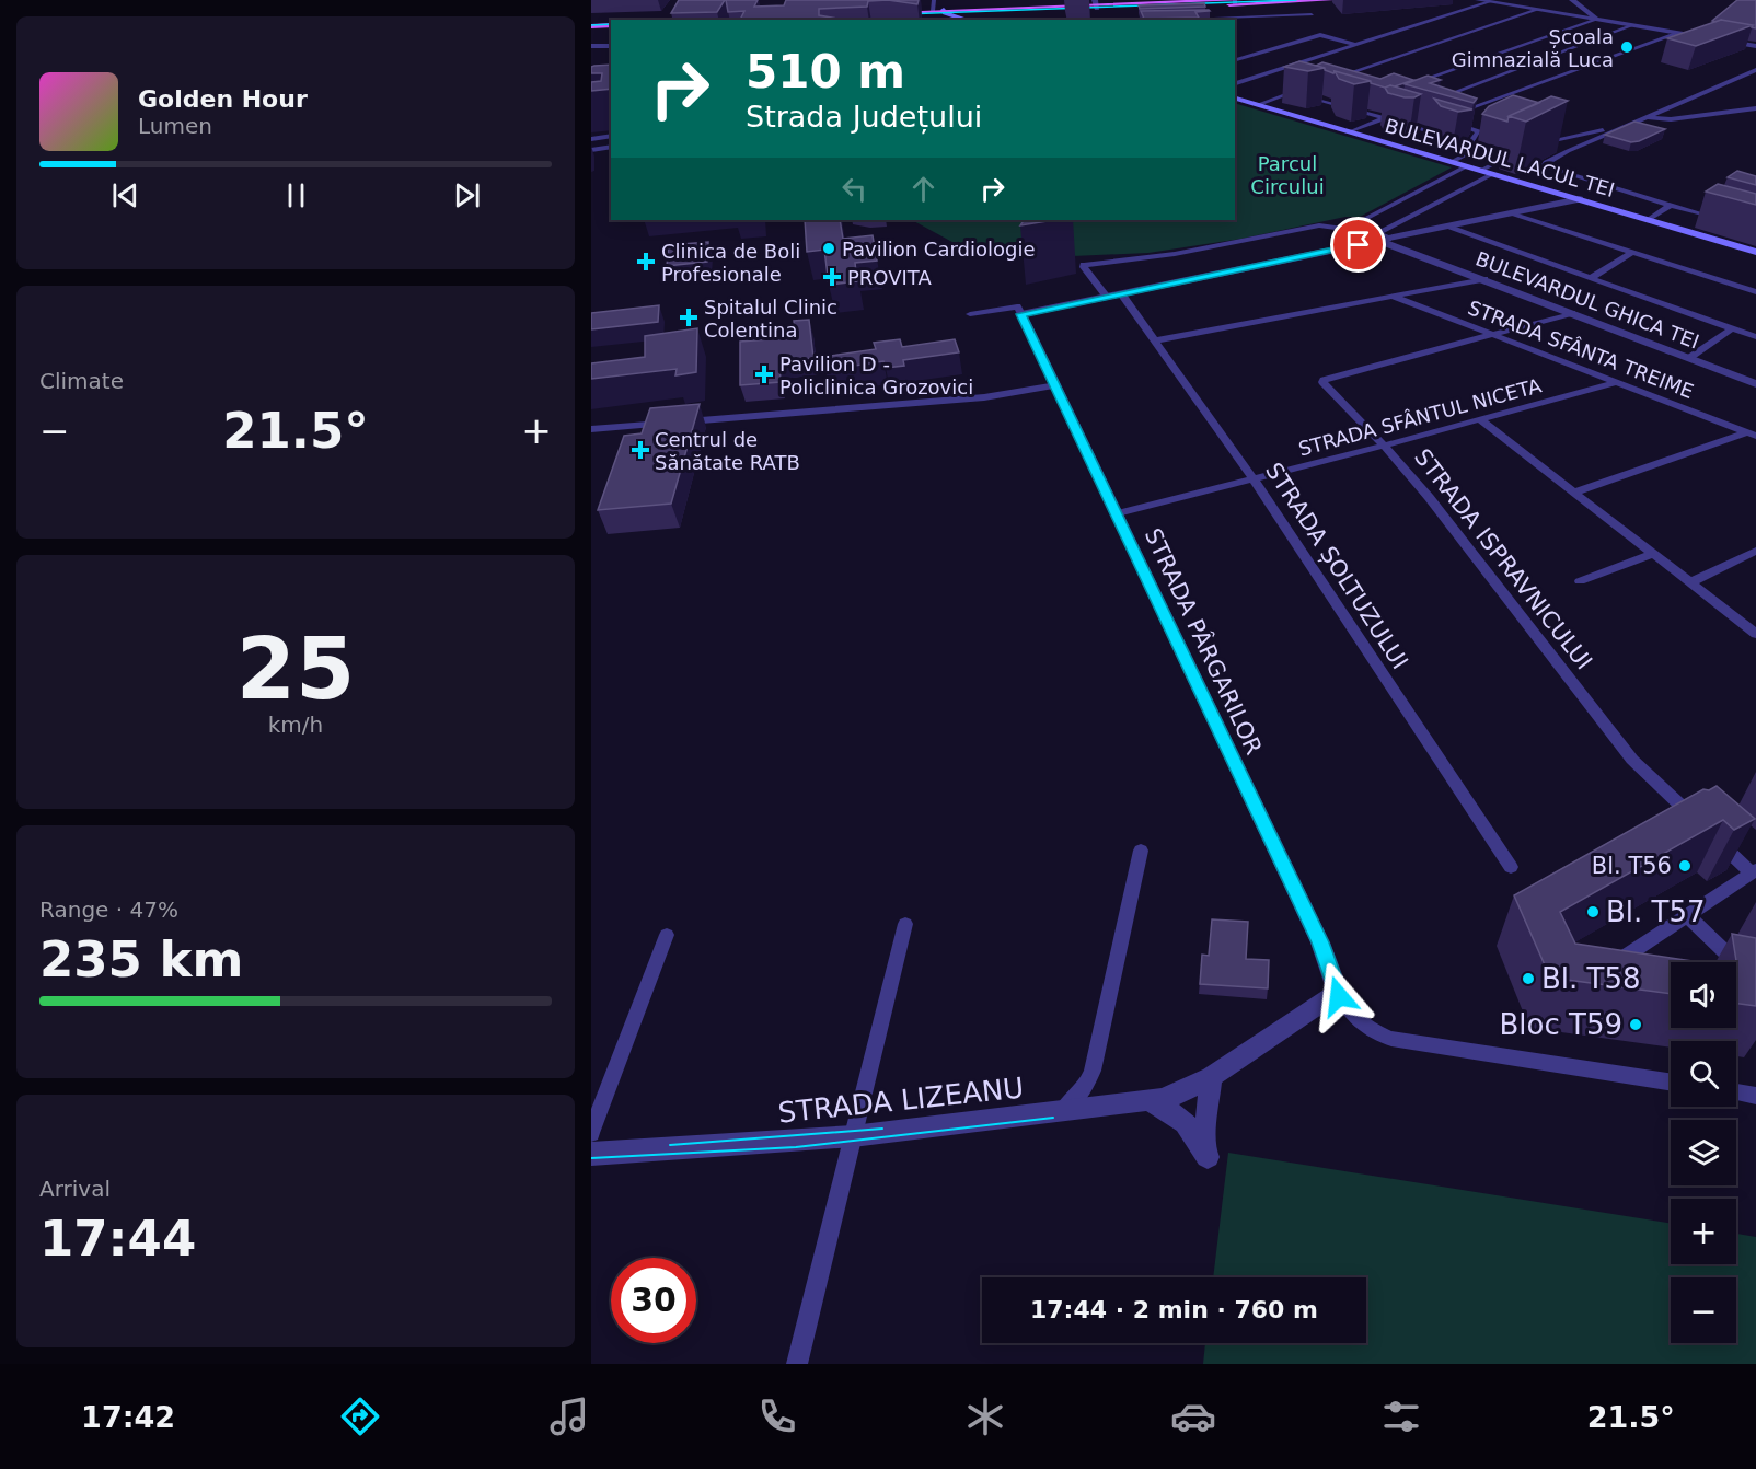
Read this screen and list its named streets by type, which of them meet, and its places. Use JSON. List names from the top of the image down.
{
  "streets": {
    "main road": ["BULEVARDUL LACUL TEI"],
    "street": [
      "BULEVARDUL GHICA TEI",
      "STRADA SFÂNTA TREIME",
      "STRADA SFÂNTUL NICETA",
      "STRADA ISPRAVNICULUI",
      "STRADA ȘOLTUZULUI",
      "STRADA PÂRGARILOR",
      "STRADA LIZEANU"
    ]
  },
  "crossings": [
    ["STRADA SFÂNTA TREIME", "STRADA SFÂNTUL NICETA"],
    ["STRADA SFÂNTA TREIME", "STRADA ISPRAVNICULUI"],
    ["STRADA SFÂNTUL NICETA", "STRADA ISPRAVNICULUI"],
    ["STRADA SFÂNTUL NICETA", "STRADA ȘOLTUZULUI"],
    ["STRADA SFÂNTUL NICETA", "STRADA PÂRGARILOR"],
    ["STRADA PÂRGARILOR", "STRADA LIZEANU"]
  ],
  "parks": ["Parcul Circului"],
  "places": {
    "other": [
      "Școala Gimnazială Luca",
      "Pavilion Cardiologie",
      "Bl. T56",
      "Bl. T57",
      "Bl. T58",
      "Bloc T59"
    ],
    "health": [
      "Clinica de Boli Profesionale",
      "PROVITA",
      "Spitalul Clinic Colentina",
      "Pavilion D - Policlinica Grozovici",
      "Centrul de Sănătate RATB"
    ]
  },
  "page": {
    "turn": ["510 m", "Strada Județului"],
    "song": ["Golden Hour", "Lumen"],
    "tile": [
      "Climate",
      ["25", "km/h"],
      ["Range · 47%", "235 km"],
      ["Arrival", "17:44"]
    ],
    "heat": ["−", "21.5°", "+"],
    "map_buttons": ["+", "−"],
    "limit": "30",
    "trip": "17:44 · 2 min · 760 m",
    "tabs": ["17:42", "21.5°"]
  }
}
